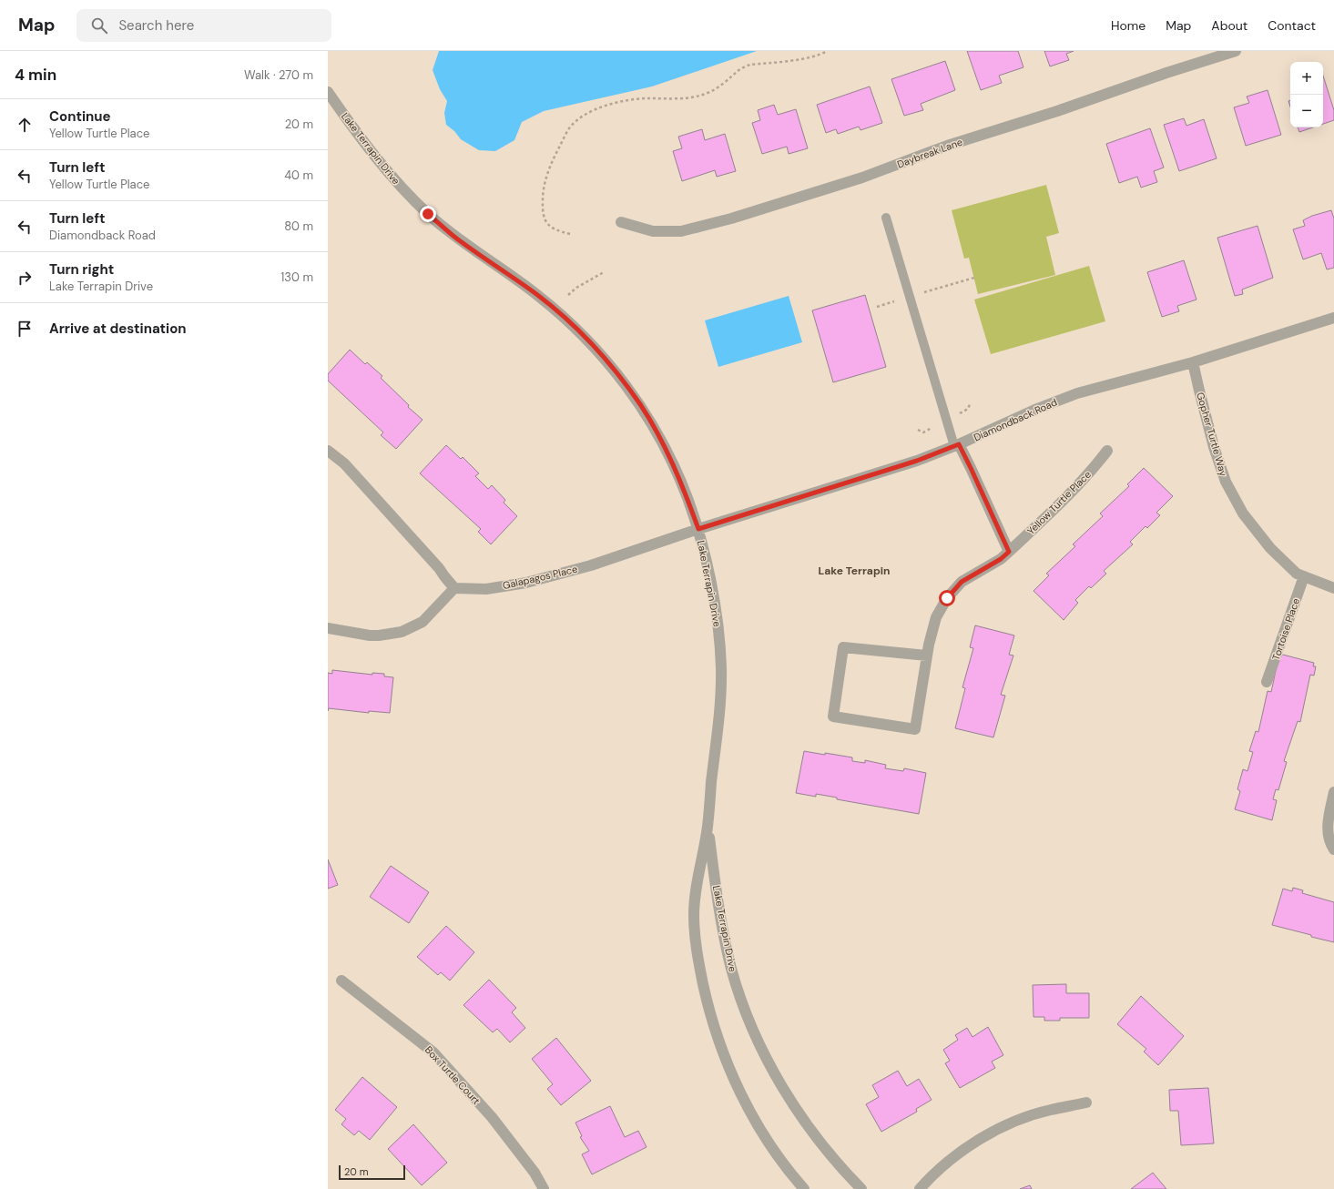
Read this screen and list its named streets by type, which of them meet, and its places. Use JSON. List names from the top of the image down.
{
  "streets": {
    "street": [
      "Lake Terrapin Drive",
      "Daybreak Lane",
      "Diamondback Road",
      "Gopher Turtle Way",
      "Yellow Turtle Place",
      "Galapagos Place",
      "Tortoise Place",
      "Box Turtle Court"
    ]
  },
  "crossings": [
    ["Lake Terrapin Drive", "Diamondback Road"],
    ["Lake Terrapin Drive", "Galapagos Place"],
    ["Diamondback Road", "Gopher Turtle Way"],
    ["Diamondback Road", "Galapagos Place"],
    ["Gopher Turtle Way", "Tortoise Place"]
  ],
  "districts": ["Lake Terrapin"],
  "scale_bar": "20 m",
  "page": {
    "header": "Map",
    "search": "Search here",
    "nav": [
      "Home",
      "Map",
      "About",
      "Contact"
    ],
    "heading": ["4 min", "Walk · 270 m"],
    "map_buttons": ["+", "−"],
    "list": [
      ["Continue", "Yellow Turtle Place", "20 m"],
      ["Turn left", "Yellow Turtle Place", "40 m"],
      ["Turn left", "Diamondback Road", "80 m"],
      ["Turn right", "Lake Terrapin Drive", "130 m"],
      "Arrive at destination"
    ],
    "scale": "20 m"
  }
}
